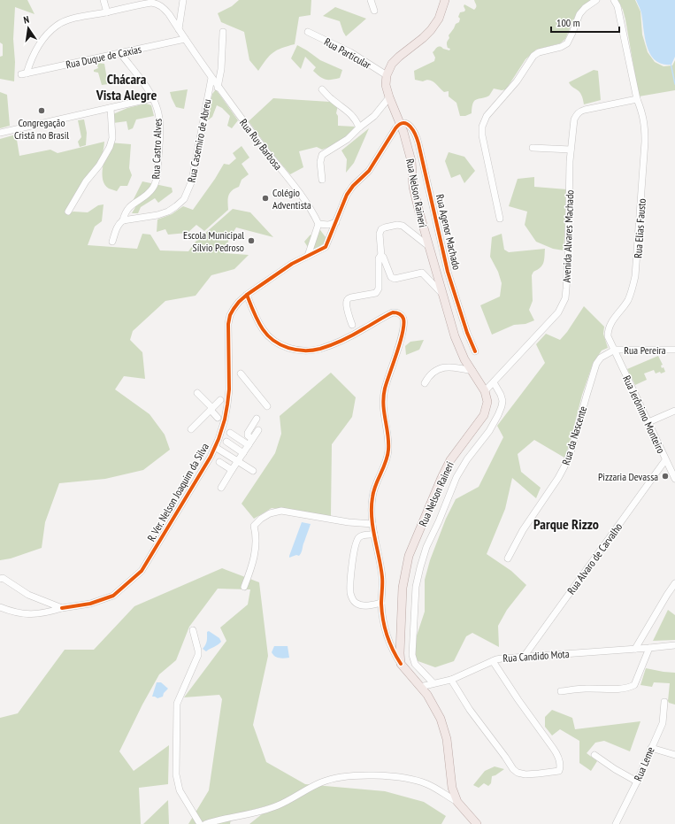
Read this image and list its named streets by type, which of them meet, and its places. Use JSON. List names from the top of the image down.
{
  "streets": {
    "main road": ["Rua Nelson Raineri"],
    "street": [
      "Rua Particular",
      "Rua Duque de Caxias",
      "Rua Casemiro de Abreu",
      "Rua Ruy Barbosa",
      "Rua Castro Alves",
      "Rua Elias Fausto",
      "Rua Agenor Machado",
      "Avenida Alvares Machado",
      "Rua Pereira",
      "Rua Jerônimo Monteiro",
      "Rua da Nascente",
      "R. Ver. Nelson Joaquim da Silva",
      "Rua Alvaro de Carvalho",
      "Rua Candido Mota",
      "Rua Leme"
    ]
  },
  "crossings": [
    ["Rua Particular", "Rua Nelson Raineri"],
    ["Rua Duque de Caxias", "Rua Ruy Barbosa"],
    ["Rua Duque de Caxias", "Rua Castro Alves"],
    ["Rua Casemiro de Abreu", "Rua Ruy Barbosa"],
    ["Rua Casemiro de Abreu", "Rua Castro Alves"],
    ["Rua Nelson Raineri", "Rua Agenor Machado"],
    ["Rua Nelson Raineri", "Avenida Alvares Machado"],
    ["Rua Nelson Raineri", "R. Ver. Nelson Joaquim da Silva"],
    ["Rua Elias Fausto", "Avenida Alvares Machado"],
    ["Rua Elias Fausto", "Rua Pereira"],
    ["Rua Elias Fausto", "Rua Jerônimo Monteiro"],
    ["Rua Elias Fausto", "Rua da Nascente"],
    ["Rua Agenor Machado", "R. Ver. Nelson Joaquim da Silva"],
    ["Rua Pereira", "Rua Jerônimo Monteiro"],
    ["Rua Pereira", "Rua da Nascente"],
    ["Rua Jerônimo Monteiro", "Rua da Nascente"],
    ["Rua Jerônimo Monteiro", "Rua Alvaro de Carvalho"],
    ["Rua Alvaro de Carvalho", "Rua Candido Mota"]
  ],
  "districts": ["Chácara Vista Alegre", "Parque Rizzo"],
  "places": [
    "Congregação Cristã no Brasil",
    "Colégio Adventista",
    "Escola Municipal Sílvio Pedroso",
    "Pizzaria Devassa"
  ],
  "scale_bar": "100 m",
  "north": "top"
}
